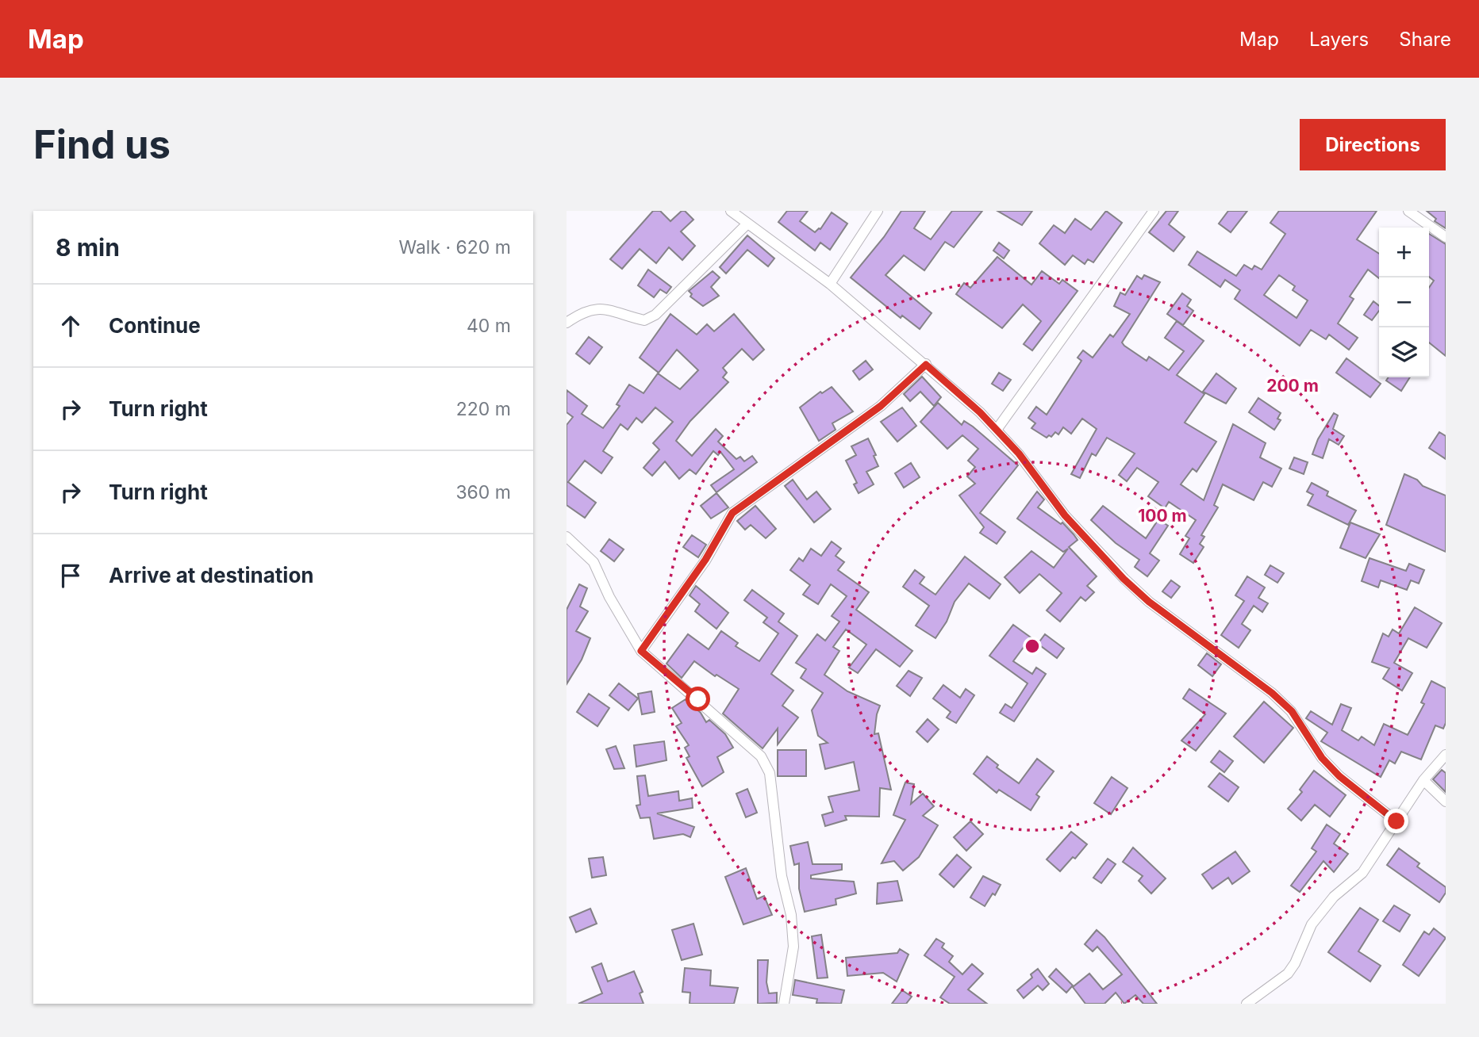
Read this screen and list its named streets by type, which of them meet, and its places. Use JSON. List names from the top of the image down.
{
  "page": {
    "header": "Map",
    "nav": ["Map", "Layers", "Share"],
    "buttons": "Directions",
    "title": "Find us",
    "heading": ["8 min", "Walk · 620 m"],
    "map_buttons": ["+", "−"],
    "list": [
      ["Continue", "40 m"],
      ["Turn right", "220 m"],
      ["Turn right", "360 m"],
      "Arrive at destination"
    ]
  },
  "rings": ["200 m", "100 m"]
}
